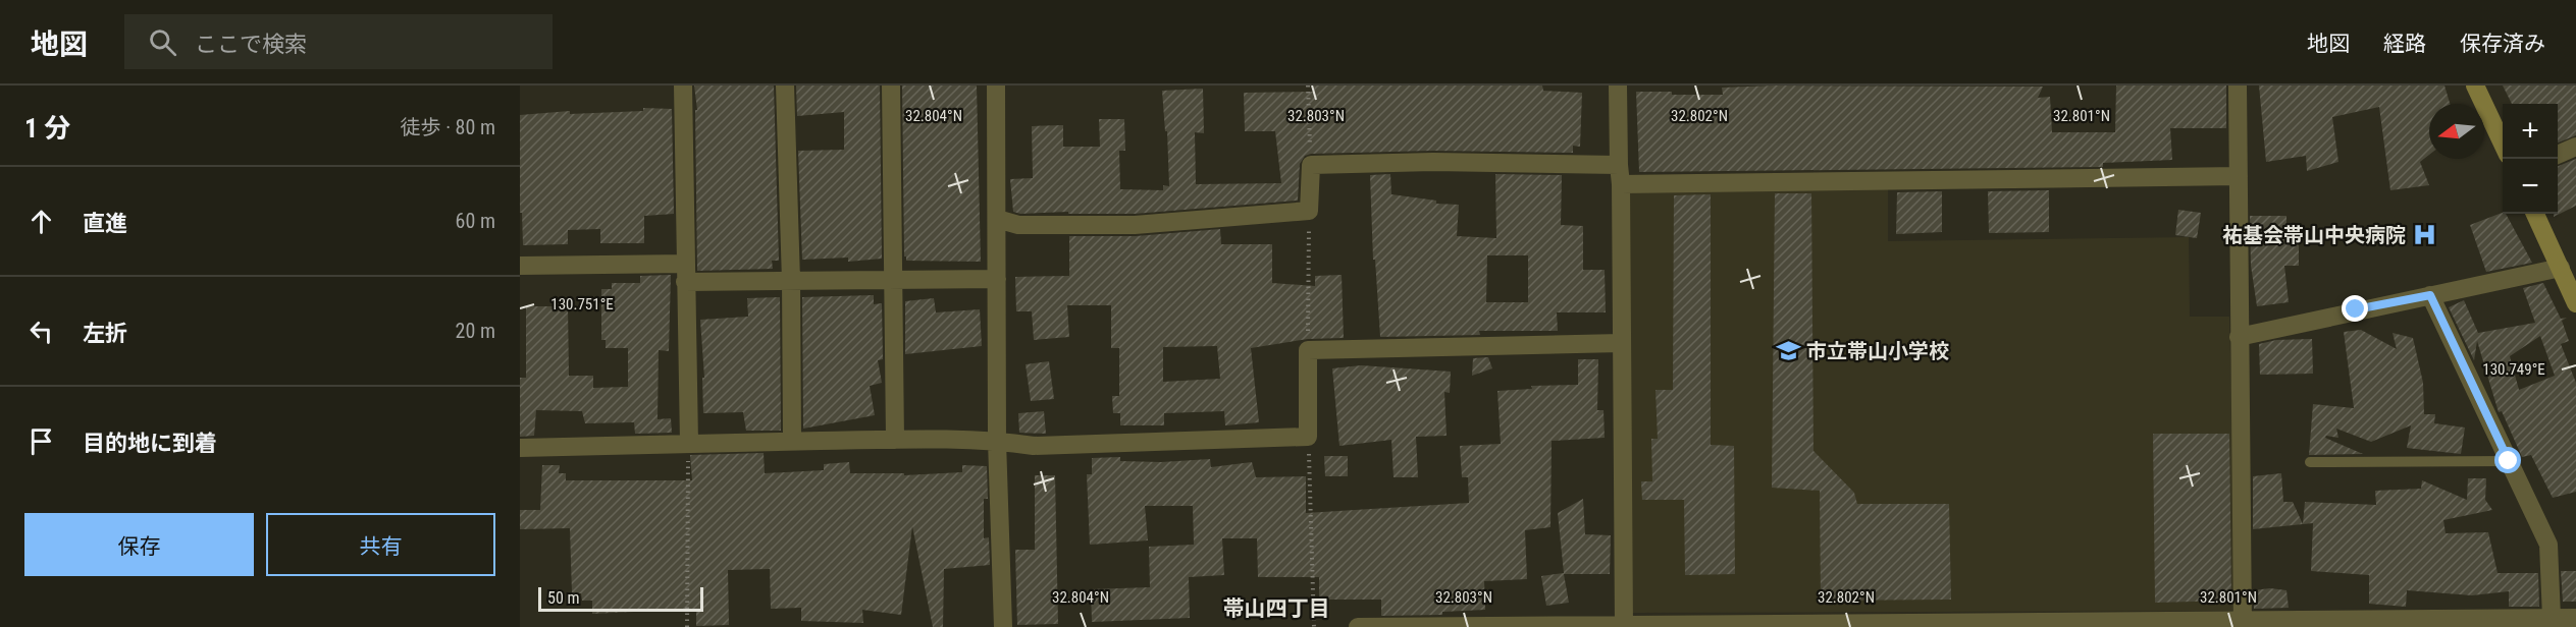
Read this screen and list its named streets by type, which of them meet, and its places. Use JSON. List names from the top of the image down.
{
  "districts": ["帯山四丁目"],
  "places": {
    "hospital": ["祐基会帯山中央病院"],
    "school or university": ["市立帯山小学校"]
  },
  "scale_bar": "50 m",
  "north": "left",
  "page": {
    "header": "地図",
    "search": "ここで検索",
    "nav": ["地図", "経路", "保存済み"],
    "heading": ["1 分", "徒歩 · 80 m"],
    "map_buttons": ["+", "−"],
    "list": [
      ["直進", "60 m"],
      ["左折", "20 m"],
      "目的地に到着"
    ],
    "buttons": ["保存", "共有"],
    "scale": "50 m"
  },
  "coordinates": [
    "32.804°N",
    "32.803°N",
    "32.802°N",
    "32.801°N",
    "130.751°E",
    "130.749°E"
  ]
}
